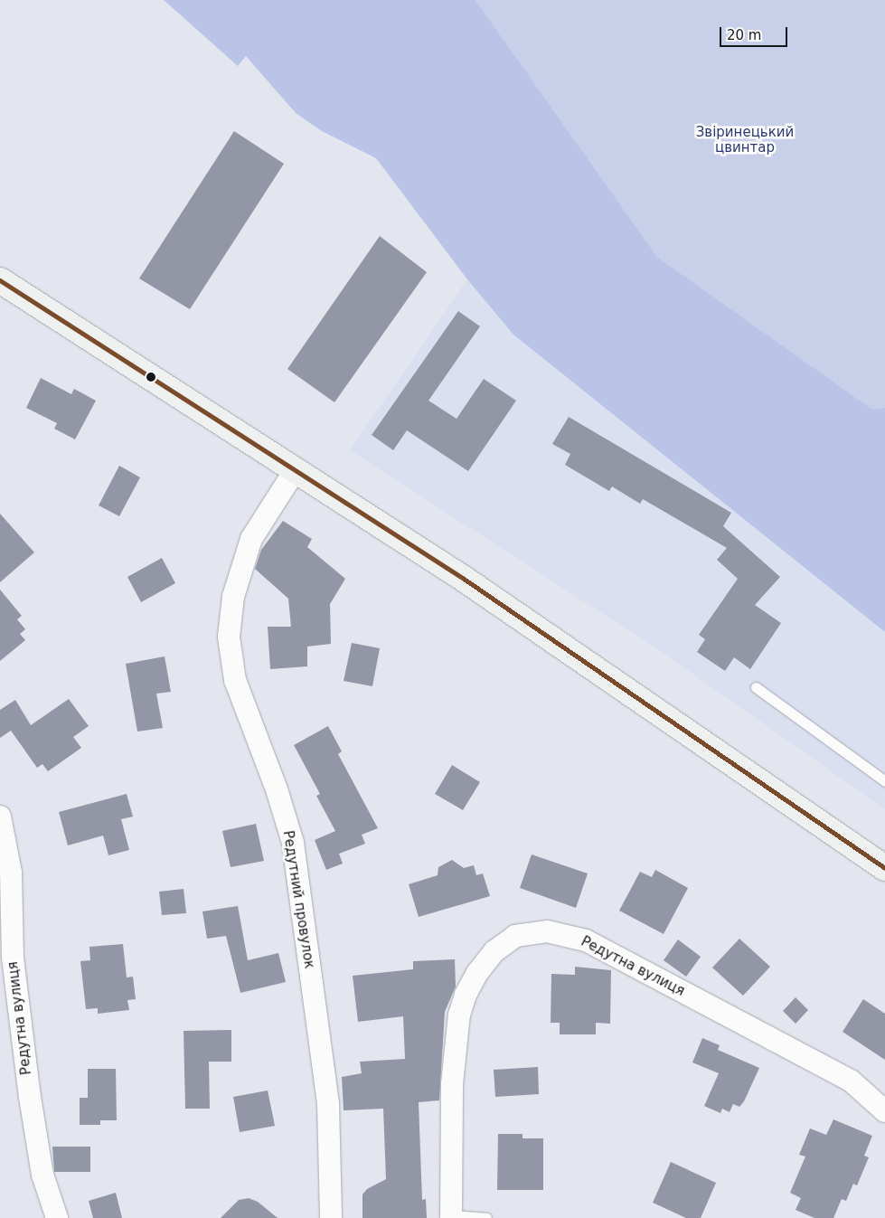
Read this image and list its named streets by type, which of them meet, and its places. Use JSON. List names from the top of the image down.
{
  "streets": {
    "street": ["Редутний провулок", "Редутна вулиця"]
  },
  "parks": ["Звіринецький цвинтар"],
  "scale_bar": "20 m"
}
